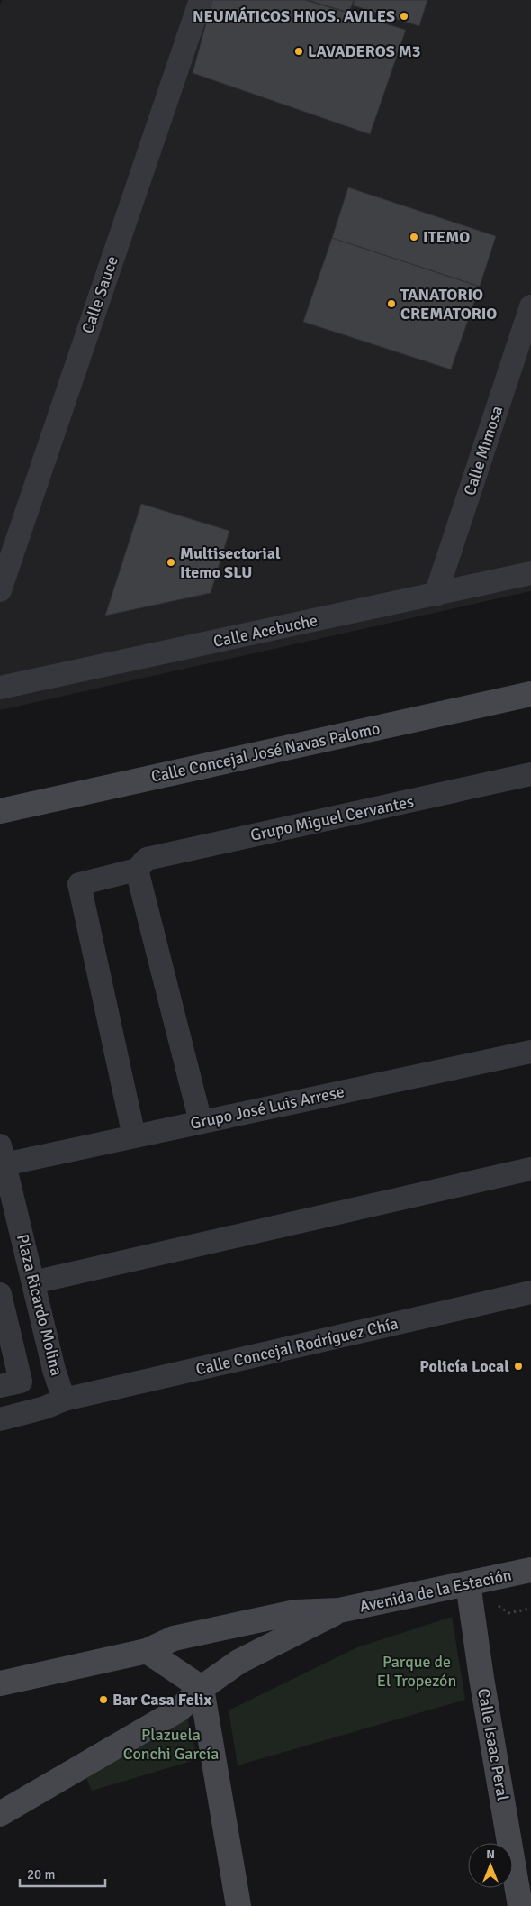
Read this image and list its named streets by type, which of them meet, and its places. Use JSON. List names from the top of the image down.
{
  "streets": {
    "street": [
      "Calle Sauce",
      "Calle Mimosa",
      "Calle Acebuche",
      "Calle Concejal José Navas Palomo",
      "Grupo Miguel Cervantes",
      "Grupo José Luis Arrese",
      "Plaza Ricardo Molina",
      "Calle Concejal Rodríguez Chía",
      "Avenida de la Estación",
      "Calle Isaac Peral"
    ]
  },
  "crossings": [
    ["Calle Mimosa", "Calle Acebuche"],
    ["Grupo Miguel Cervantes", "Grupo José Luis Arrese"],
    ["Grupo José Luis Arrese", "Plaza Ricardo Molina"],
    ["Plaza Ricardo Molina", "Calle Concejal Rodríguez Chía"],
    ["Avenida de la Estación", "Calle Isaac Peral"]
  ],
  "parks": ["Parque de El Tropezón", "Plazuela Conchi García"],
  "places": [
    "NEUMÁTICOS HNOS. AVILES",
    "LAVADEROS M3",
    "ITEMO",
    "TANATORIO CREMATORIO",
    "Multisectorial Itemo SLU",
    "Policía Local",
    "Bar Casa Felix"
  ],
  "scale_bar": "20 m",
  "north": "top"
}
